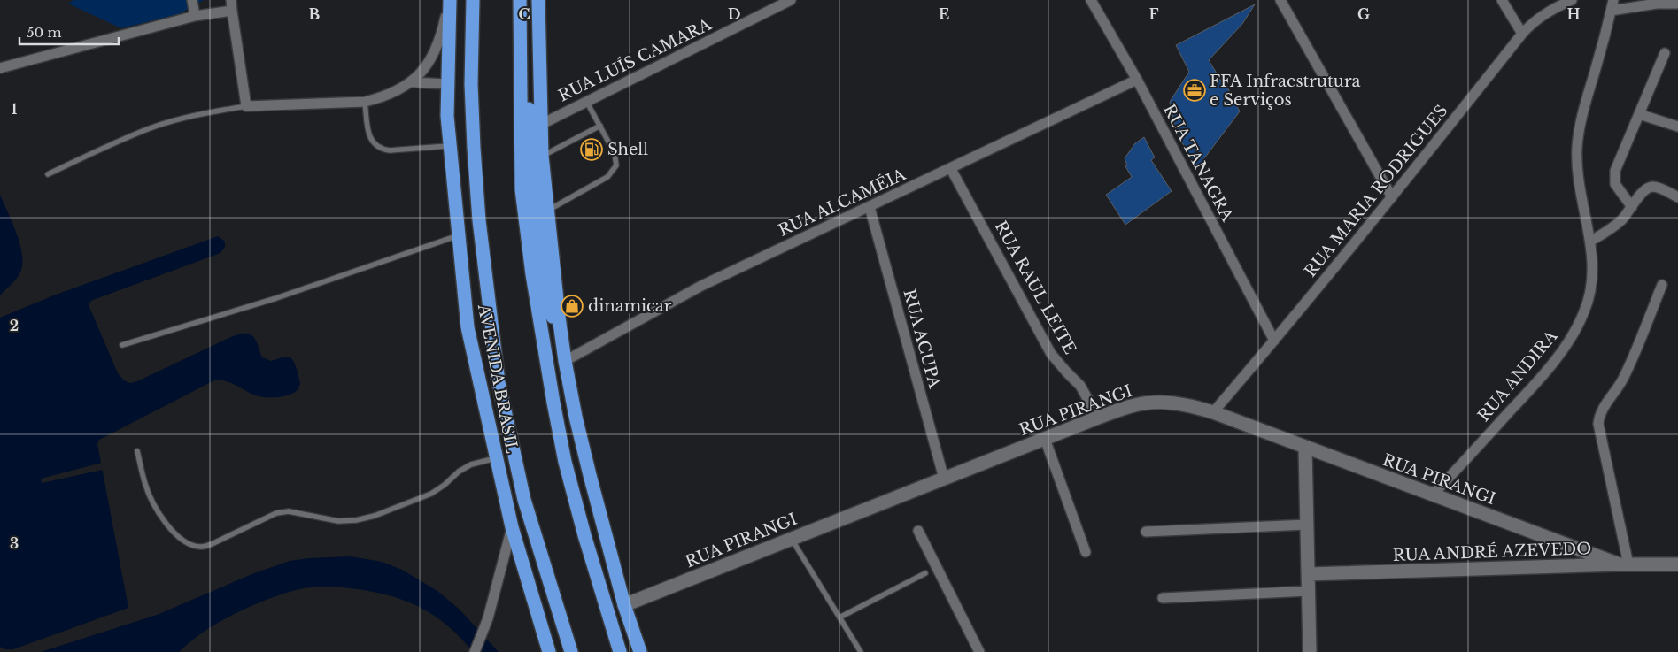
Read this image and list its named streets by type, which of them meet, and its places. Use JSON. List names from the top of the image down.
{
  "streets": {
    "highway": ["AVENIDA BRASIL"],
    "street": [
      "RUA LUÍS CAMARA",
      "RUA TANAGRA",
      "RUA MARIA RODRIGUES",
      "RUA ALCAMÉIA",
      "RUA RAUL LEITE",
      "RUA ACUPA",
      "RUA ANDIRA",
      "RUA PIRANGI",
      "RUA ANDRÉ AZEVEDO"
    ]
  },
  "crossings": [
    ["RUA TANAGRA", "RUA MARIA RODRIGUES"],
    ["RUA TANAGRA", "RUA ALCAMÉIA"],
    ["RUA MARIA RODRIGUES", "RUA PIRANGI"],
    ["RUA ALCAMÉIA", "RUA RAUL LEITE"],
    ["RUA ALCAMÉIA", "RUA ACUPA"],
    ["RUA RAUL LEITE", "RUA PIRANGI"],
    ["RUA ACUPA", "RUA PIRANGI"],
    ["RUA ANDIRA", "RUA PIRANGI"],
    ["RUA PIRANGI", "RUA ANDRÉ AZEVEDO"]
  ],
  "places": {
    "office": ["FFA Infraestrutura e Serviços"],
    "fuel station": ["Shell"],
    "shop": ["dinamicar"]
  },
  "scale_bar": "50 m",
  "grid": {
    "columns": [
      "B",
      "C",
      "D",
      "E",
      "F",
      "G",
      "H"
    ],
    "rows": ["1", "2", "3"]
  }
}
